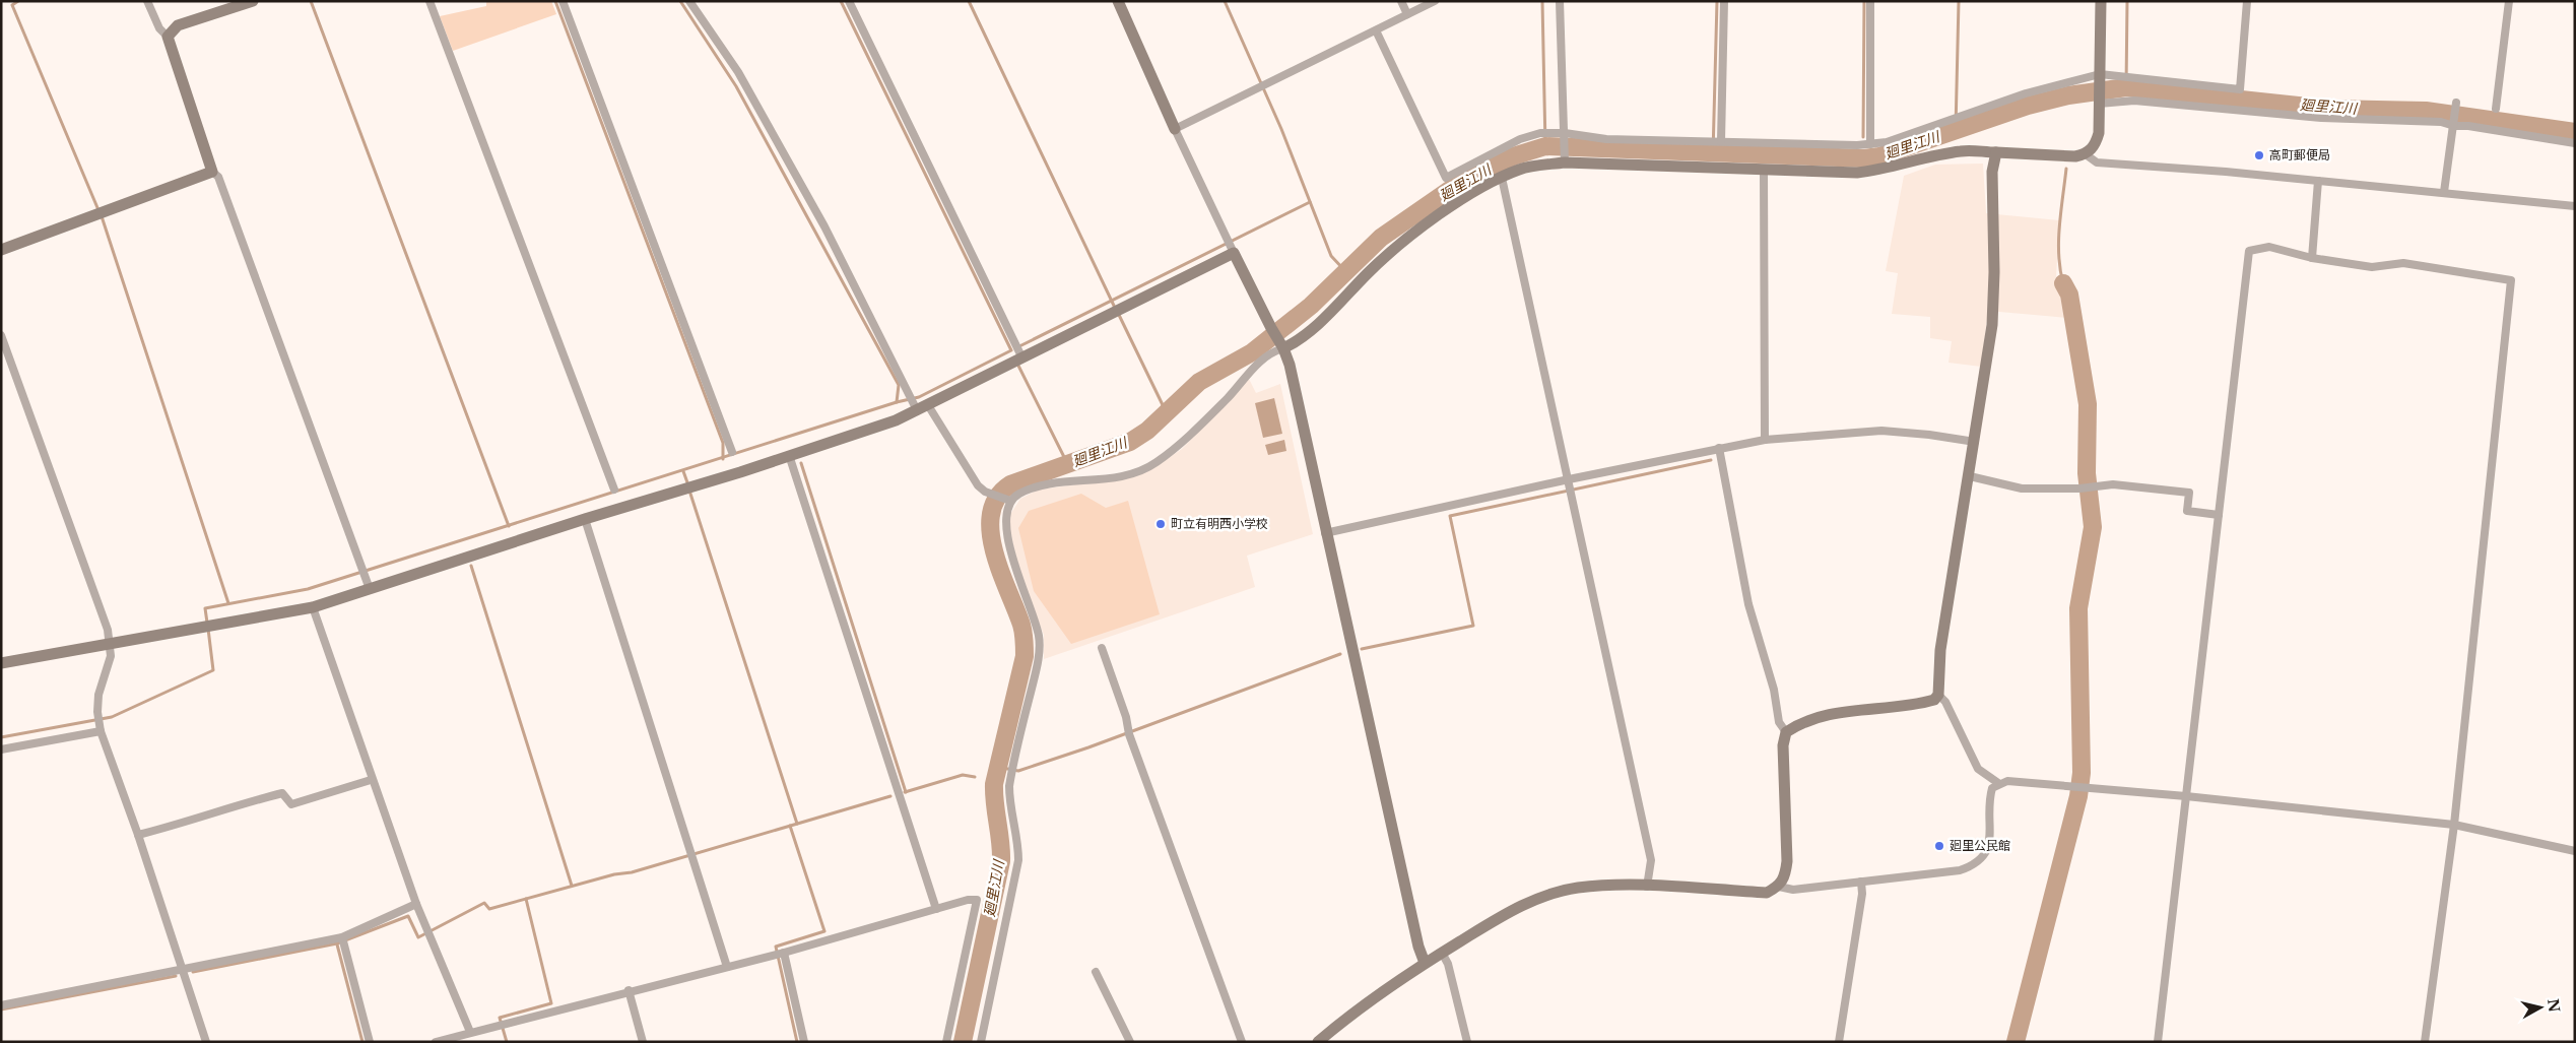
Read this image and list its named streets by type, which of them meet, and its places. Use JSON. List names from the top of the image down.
{
  "water": ["廻里江川"],
  "places": ["高町郵便局", "町立有明西小学校", "廻里公民館"],
  "north": "right"
}
